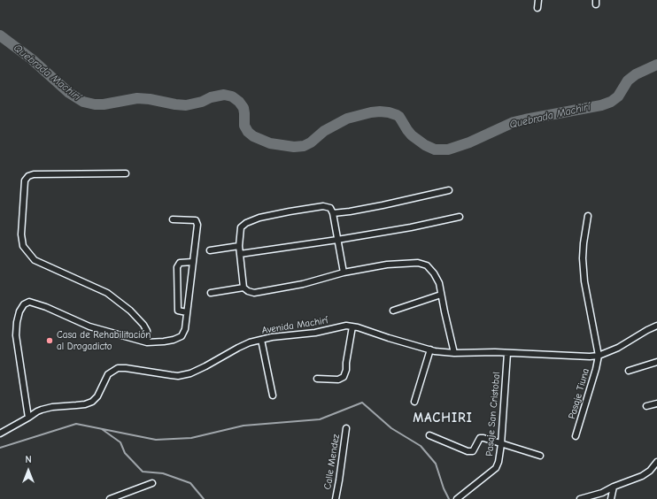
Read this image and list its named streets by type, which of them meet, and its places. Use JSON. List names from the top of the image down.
{
  "streets": {
    "street": [
      "Avenida Machirí",
      "Pasaje Tiuna",
      "Pasaje San Cristobal",
      "Calle Mendez"
    ]
  },
  "crossings": [
    ["Avenida Machirí", "Pasaje Tiuna"],
    ["Avenida Machirí", "Pasaje San Cristobal"]
  ],
  "districts": ["MACHIRI"],
  "water": ["Quebrada Machirí"],
  "places": ["Casa de Rehabilitación al Drogadicto"],
  "north": "top"
}
